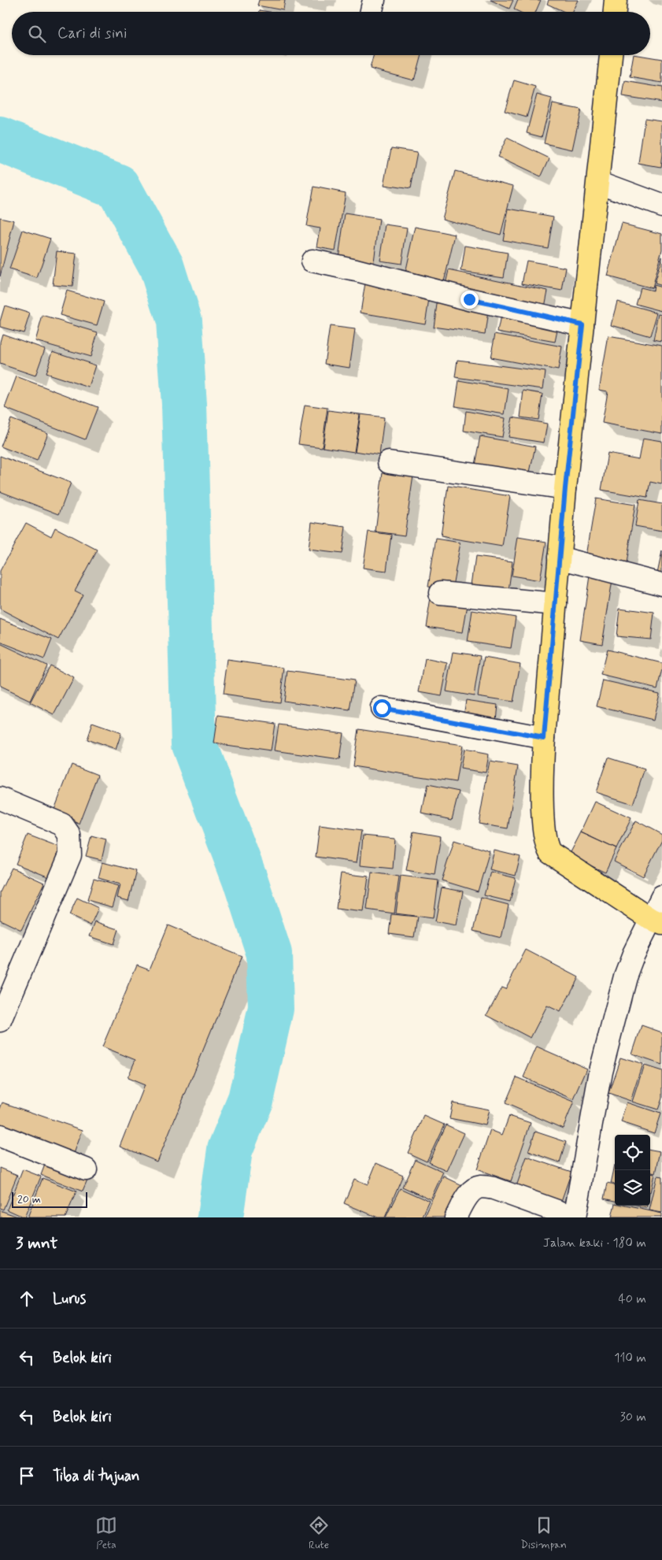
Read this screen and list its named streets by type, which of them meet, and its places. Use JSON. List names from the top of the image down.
{
  "scale_bar": "20 m",
  "page": {
    "search": "Cari di sini",
    "scale": "20 m",
    "heading": ["3 mnt", "Jalan kaki · 180 m"],
    "list": [
      ["Lurus", "40 m"],
      ["Belok kiri", "110 m"],
      ["Belok kiri", "30 m"],
      "Tiba di tujuan"
    ],
    "nav": ["Peta", "Rute", "Disimpan"]
  }
}
